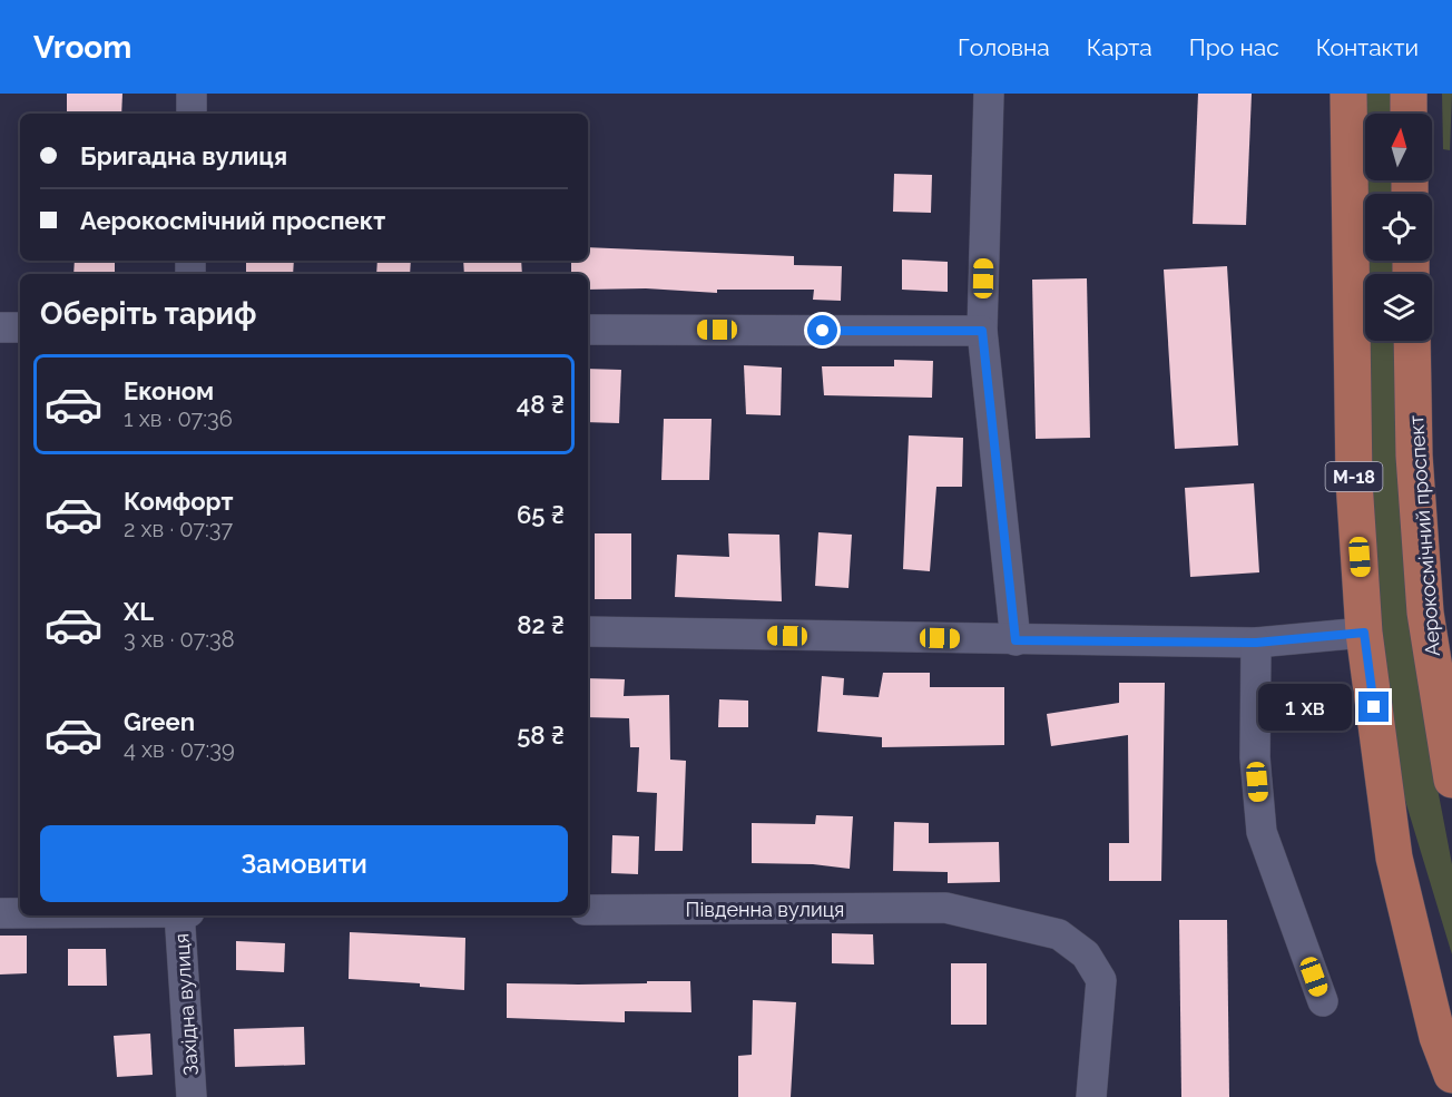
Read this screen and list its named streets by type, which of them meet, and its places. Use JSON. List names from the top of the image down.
{
  "streets": {
    "main road": ["М-18", "Аерокосмічний проспект"],
    "street": ["Південна вулиця", "Західна вулиця"]
  },
  "north": "top",
  "page": {
    "header": "Vroom",
    "nav": [
      "Головна",
      "Карта",
      "Про нас",
      "Контакти"
    ],
    "banner": ["Бригадна вулиця", "Аерокосмічний проспект"],
    "heading": "Оберіть тариф",
    "list": [
      {
        "name": "Економ",
        "note": "1 хв · 07:36",
        "value": "48 ₴"
      },
      {
        "name": "Комфорт",
        "note": "2 хв · 07:37",
        "value": "65 ₴"
      },
      {
        "name": "XL",
        "note": "3 хв · 07:38",
        "value": "82 ₴"
      },
      {
        "name": "Green",
        "note": "4 хв · 07:39",
        "value": "58 ₴"
      }
    ],
    "bubble": "1 хв",
    "buttons": "Замовити"
  }
}
